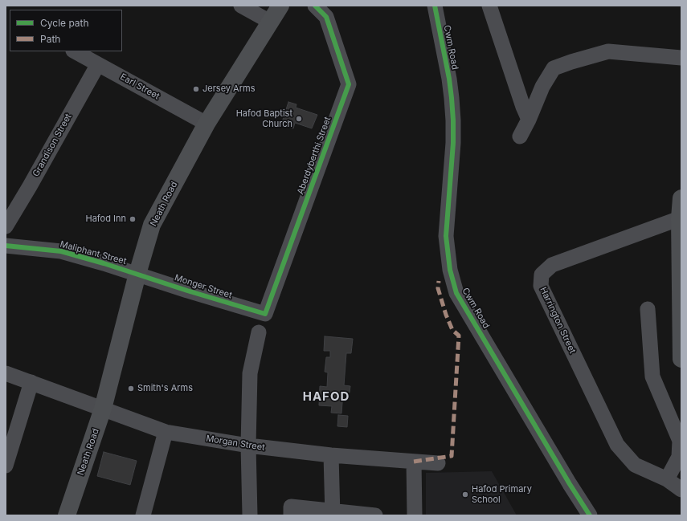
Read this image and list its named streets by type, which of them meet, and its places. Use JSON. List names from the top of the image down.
{
  "streets": {
    "main road": ["Neath Road"],
    "street": [
      "Cwm Road",
      "Earl Street",
      "Grandison Street",
      "Aberdyberthi Street",
      "Maliphant Street",
      "Monger Street",
      "Harrington Street",
      "Morgan Street"
    ]
  },
  "crossings": [
    ["Earl Street", "Grandison Street"],
    ["Earl Street", "Neath Road"],
    ["Aberdyberthi Street", "Monger Street"],
    ["Neath Road", "Maliphant Street"],
    ["Neath Road", "Monger Street"],
    ["Neath Road", "Morgan Street"],
    ["Maliphant Street", "Monger Street"]
  ],
  "districts": ["HAFOD"],
  "places": [
    "Jersey Arms",
    "Hafod Baptist Church",
    "Hafod Inn",
    "Smith's Arms",
    "Hafod Primary School"
  ],
  "legend": ["Cycle path", "Path"]
}
